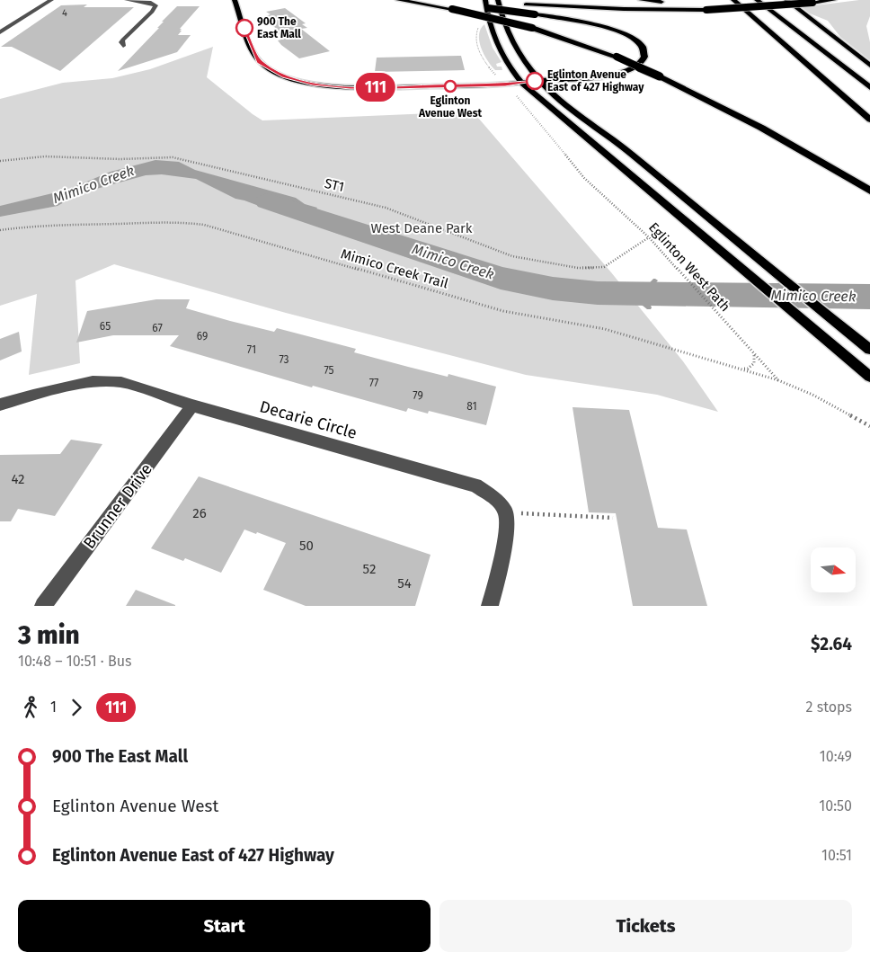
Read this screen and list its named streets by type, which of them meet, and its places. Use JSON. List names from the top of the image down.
{
  "streets": {
    "street": ["Decarie Circle", "Brunner Drive"],
    "path": ["ST1", "Eglinton West Path", "Mimico Creek Trail"]
  },
  "crossings": [
    ["ST1", "Eglinton West Path"],
    ["Eglinton West Path", "Mimico Creek Trail"],
    ["Decarie Circle", "Brunner Drive"]
  ],
  "water": ["Mimico Creek"],
  "parks": ["West Deane Park"],
  "places": ["900 The East Mall", "Eglinton Avenue East of 427 Highway", "Eglinton Avenue West"],
  "lines": ["bus line 111"],
  "house_numbers": [
    "4",
    "65",
    "67",
    "69",
    "71",
    "73",
    "75",
    "77",
    "79",
    "81",
    "42",
    "26",
    "50",
    "52",
    "54"
  ],
  "north": "right",
  "page": {
    "on_map": "111",
    "heading": ["3 min", "10:48 – 10:51 · Bus", "$2.64"],
    "legs": ["1", "111", "2 stops"],
    "list": [
      {
        "name": "900 The East Mall",
        "value": "10:49"
      },
      {
        "name": "Eglinton Avenue West",
        "value": "10:50"
      },
      {
        "name": "Eglinton Avenue East of 427 Highway",
        "value": "10:51"
      }
    ],
    "buttons": ["Start", "Tickets"]
  }
}
